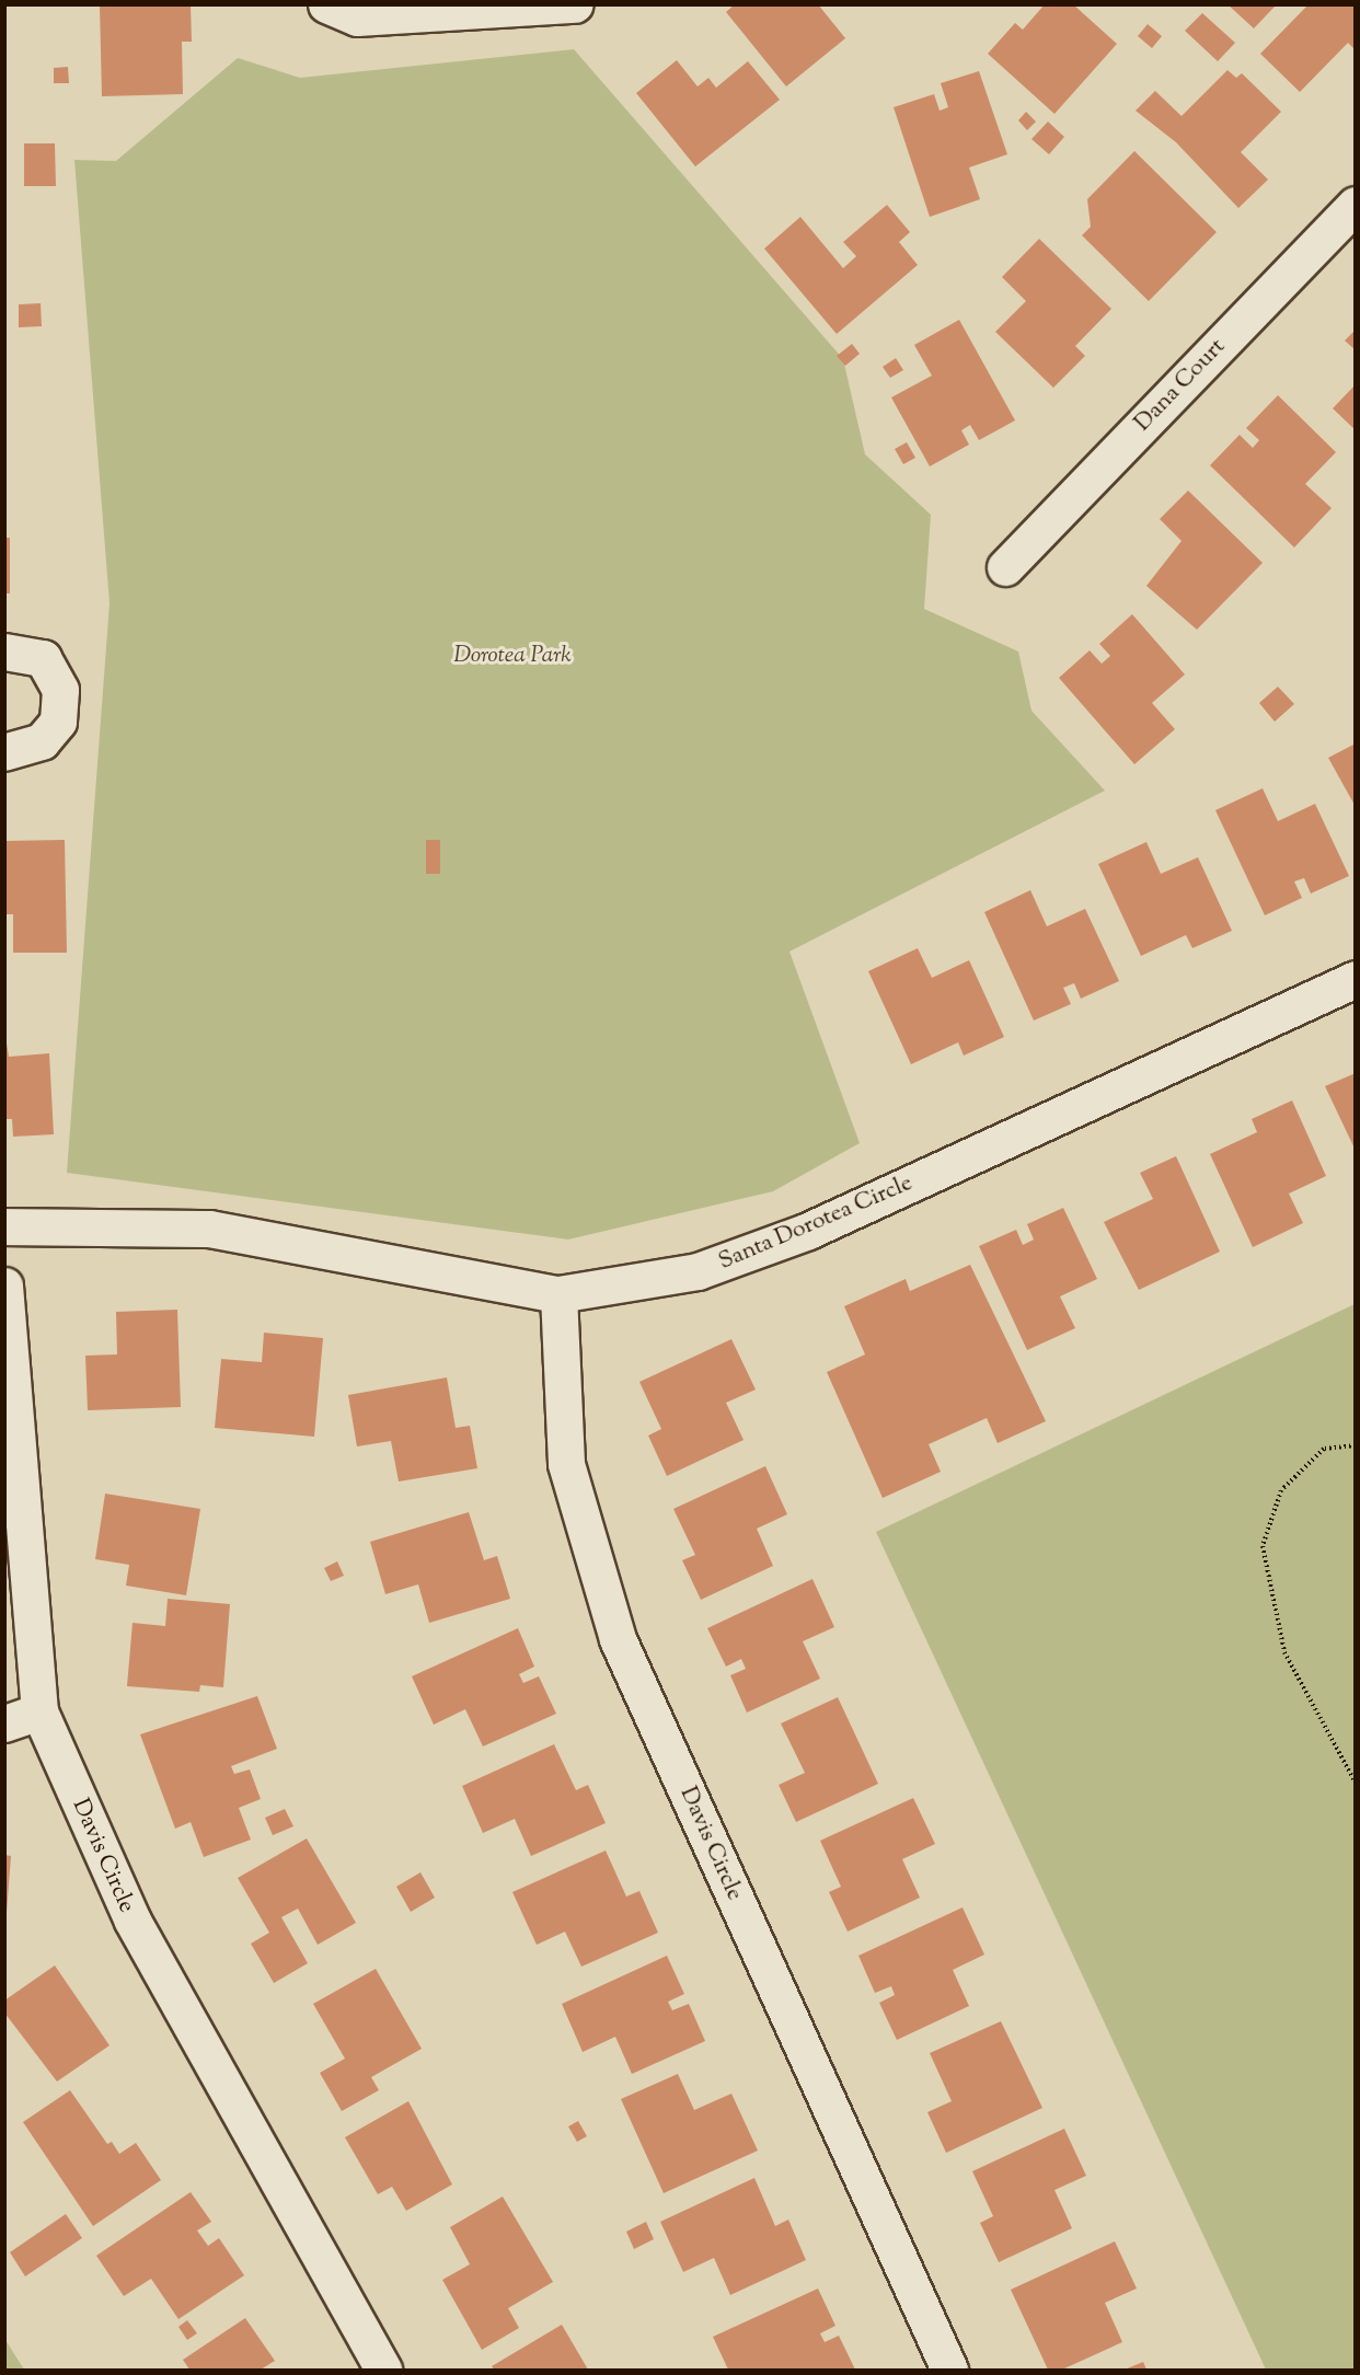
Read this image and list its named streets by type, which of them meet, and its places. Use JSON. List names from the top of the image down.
{
  "streets": {
    "street": ["Dana Court", "Santa Dorotea Circle", "Davis Circle"]
  },
  "crossings": [
    ["Santa Dorotea Circle", "Davis Circle"]
  ],
  "parks": ["Dorotea Park"]
}
